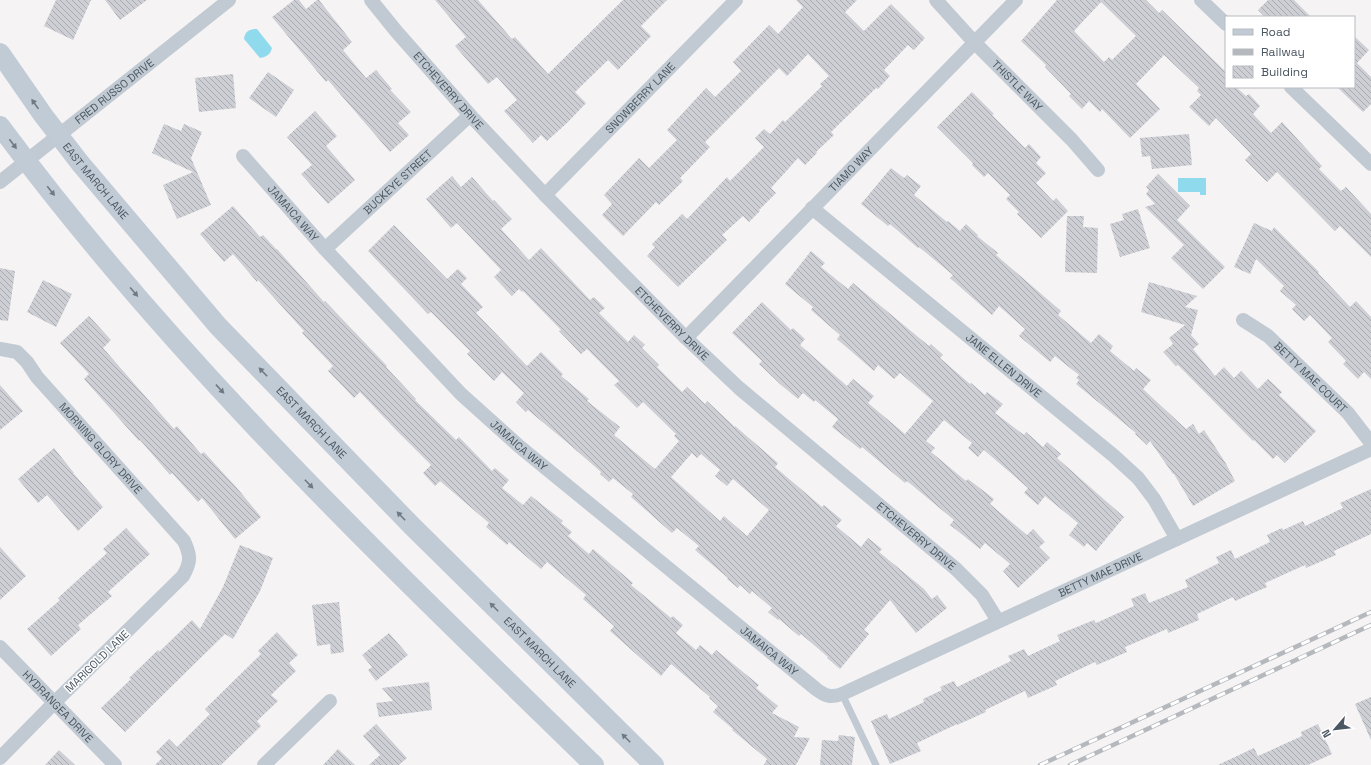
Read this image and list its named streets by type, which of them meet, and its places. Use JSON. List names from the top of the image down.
{
  "streets": {
    "main road": ["EAST MARCH LANE"],
    "street": [
      "THISTLE WAY",
      "ETCHEVERRY DRIVE",
      "FRED RUSSO DRIVE",
      "SNOWBERRY LANE",
      "TIAMO WAY",
      "BUCKEYE STREET",
      "JAMAICA WAY",
      "JANE ELLEN DRIVE",
      "BETTY MAE COURT",
      "MORNING GLORY DRIVE",
      "BETTY MAE DRIVE",
      "MARIGOLD LANE",
      "HYDRANGEA DRIVE"
    ]
  },
  "crossings": [
    ["THISTLE WAY", "TIAMO WAY"],
    ["ETCHEVERRY DRIVE", "SNOWBERRY LANE"],
    ["ETCHEVERRY DRIVE", "TIAMO WAY"],
    ["ETCHEVERRY DRIVE", "BUCKEYE STREET"],
    ["ETCHEVERRY DRIVE", "BETTY MAE DRIVE"],
    ["FRED RUSSO DRIVE", "EAST MARCH LANE"],
    ["TIAMO WAY", "JANE ELLEN DRIVE"],
    ["BUCKEYE STREET", "JAMAICA WAY"],
    ["JAMAICA WAY", "BETTY MAE DRIVE"],
    ["JANE ELLEN DRIVE", "BETTY MAE DRIVE"],
    ["MORNING GLORY DRIVE", "MARIGOLD LANE"],
    ["MARIGOLD LANE", "HYDRANGEA DRIVE"]
  ],
  "legend": ["Road", "Railway", "Building"],
  "north": "bottom left"
}
